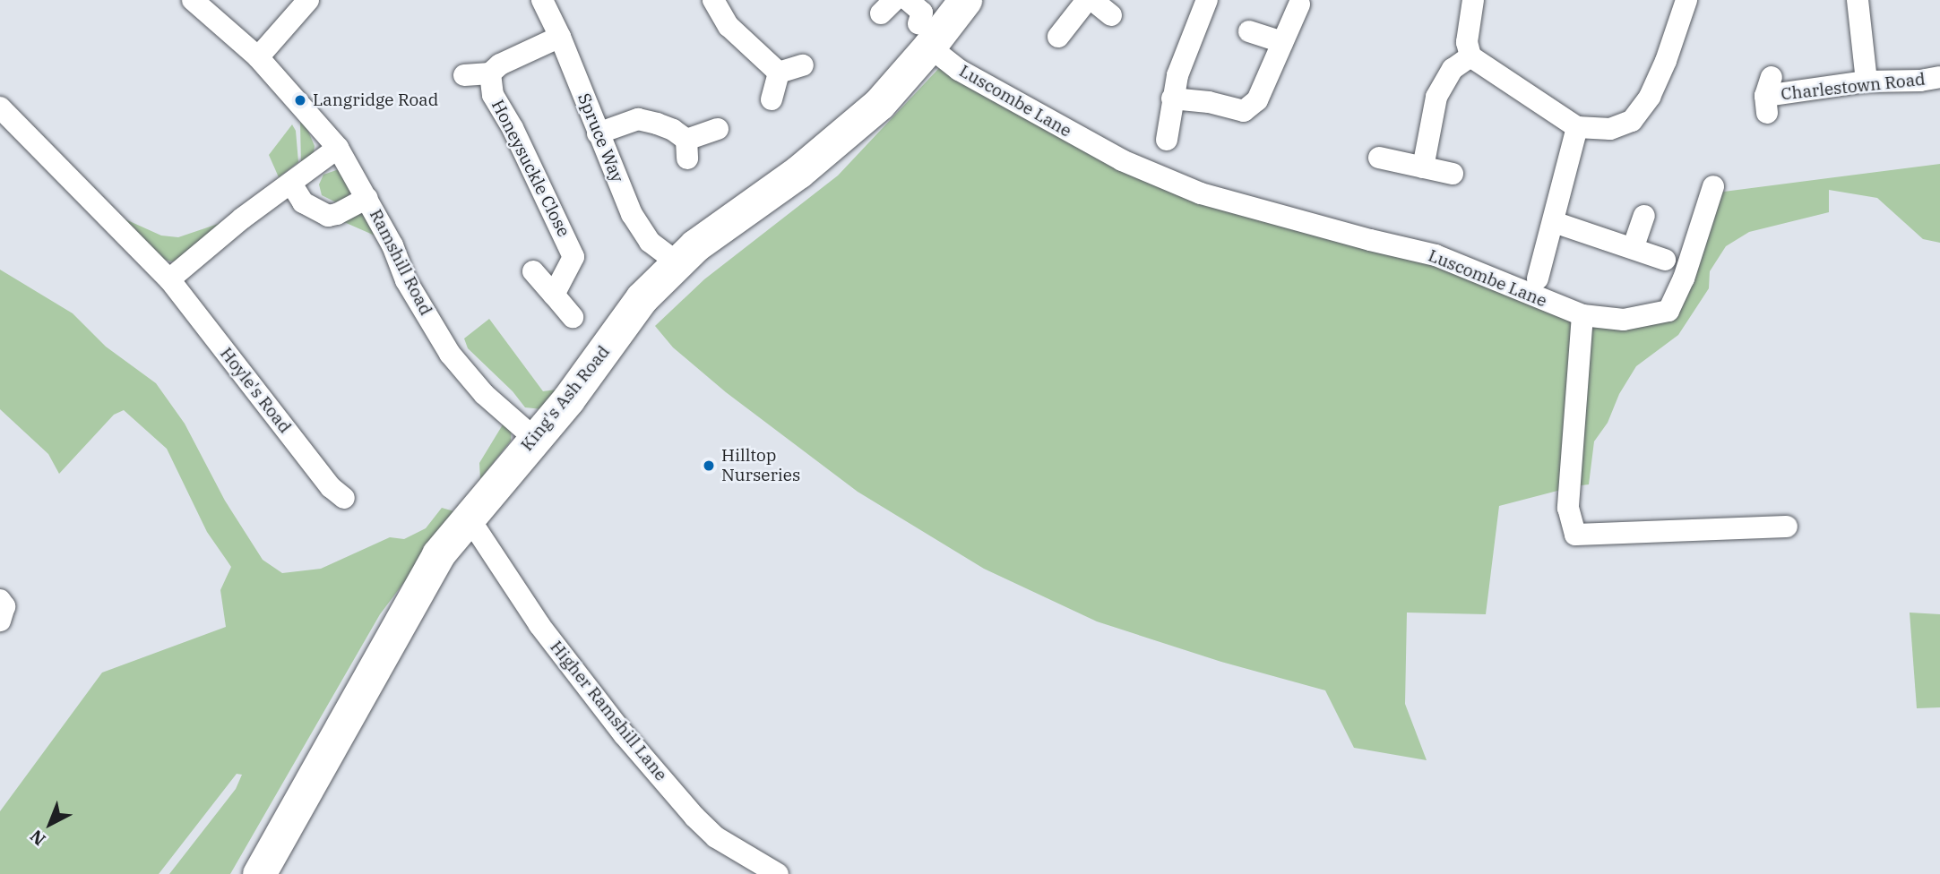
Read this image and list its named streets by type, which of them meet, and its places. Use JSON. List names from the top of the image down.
{
  "streets": {
    "highway": ["King's Ash Road"],
    "street": [
      "Charlestown Road",
      "Luscombe Lane",
      "Spruce Way",
      "Honeysuckle Close",
      "Ramshill Road",
      "Hoyle's Road",
      "Higher Ramshill Lane"
    ]
  },
  "crossings": [
    ["Luscombe Lane", "King's Ash Road"],
    ["Spruce Way", "King's Ash Road"],
    ["Ramshill Road", "King's Ash Road"],
    ["King's Ash Road", "Higher Ramshill Lane"]
  ],
  "places": ["Langridge Road", "Hilltop Nurseries"],
  "north": "bottom left"
}
